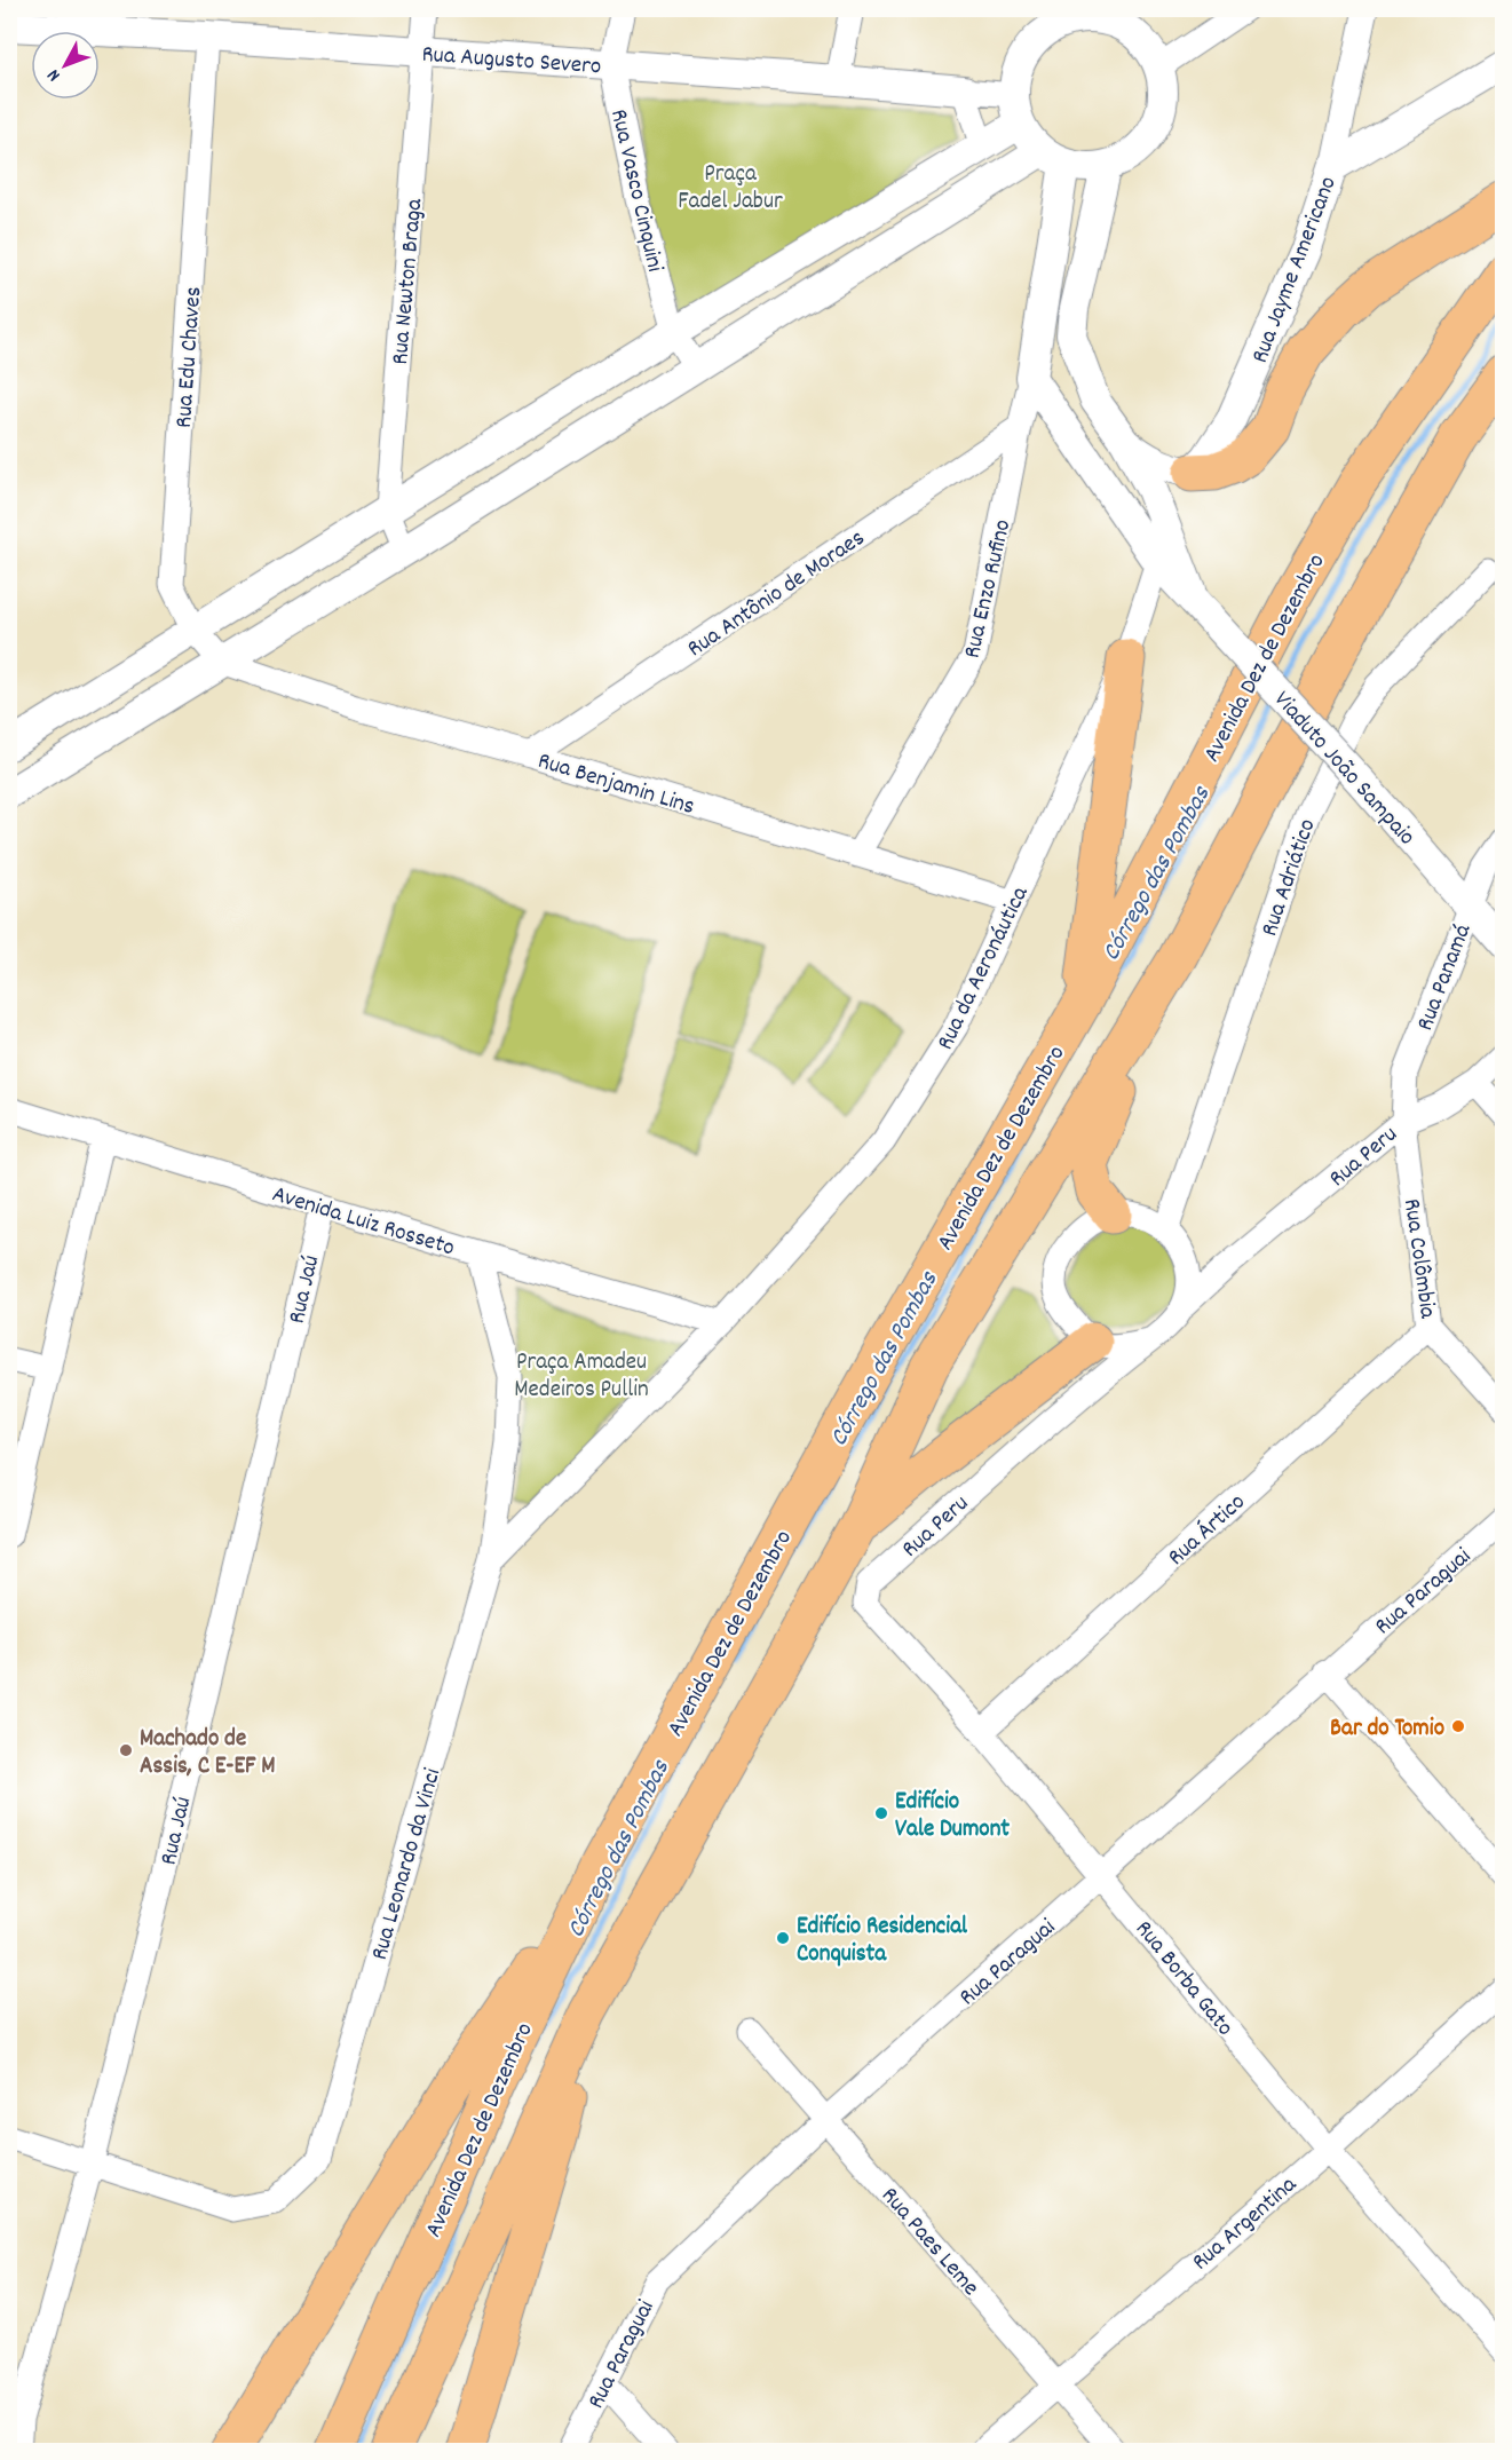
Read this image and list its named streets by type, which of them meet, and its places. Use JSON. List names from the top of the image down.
{
  "streets": {
    "highway": ["Avenida Dez de Dezembro"],
    "street": [
      "Rua Augusto Severo",
      "Rua Vasco Cinquini",
      "Rua Jayme Americano",
      "Rua Newton Braga",
      "Rua Edu Chaves",
      "Rua Enzo Rufino",
      "Rua Antônio de Moraes",
      "Viaduto João Sampaio",
      "Rua Benjamin Lins",
      "Rua Adriático",
      "Rua da Aeronáutica",
      "Rua Panamá",
      "Rua Peru",
      "Avenida Luiz Rosseto",
      "Rua Colômbia",
      "Rua Jaú",
      "Rua Ártico",
      "Rua Paraguai",
      "Rua Leonardo da Vinci",
      "Rua Borba Gato",
      "Rua Argentina",
      "Rua Paes Leme"
    ]
  },
  "crossings": [
    ["Rua Augusto Severo", "Rua Vasco Cinquini"],
    ["Rua Augusto Severo", "Rua Newton Braga"],
    ["Rua Augusto Severo", "Rua Edu Chaves"],
    ["Rua Augusto Severo", "Rua Enzo Rufino"],
    ["Rua Augusto Severo", "Viaduto João Sampaio"],
    ["Rua Edu Chaves", "Rua Benjamin Lins"],
    ["Rua Enzo Rufino", "Rua Antônio de Moraes"],
    ["Rua Enzo Rufino", "Viaduto João Sampaio"],
    ["Rua Enzo Rufino", "Rua Benjamin Lins"],
    ["Rua Antônio de Moraes", "Rua Benjamin Lins"],
    ["Viaduto João Sampaio", "Rua da Aeronáutica"],
    ["Viaduto João Sampaio", "Rua Panamá"],
    ["Rua Benjamin Lins", "Rua da Aeronáutica"],
    ["Rua Adriático", "Rua Peru"],
    ["Rua da Aeronáutica", "Avenida Luiz Rosseto"],
    ["Rua da Aeronáutica", "Rua Leonardo da Vinci"],
    ["Rua Panamá", "Rua Peru"],
    ["Rua Panamá", "Rua Colômbia"],
    ["Rua Peru", "Rua Colômbia"],
    ["Rua Peru", "Rua Borba Gato"],
    ["Avenida Luiz Rosseto", "Rua Jaú"],
    ["Avenida Luiz Rosseto", "Rua Leonardo da Vinci"],
    ["Rua Colômbia", "Rua Ártico"],
    ["Rua Jaú", "Rua Leonardo da Vinci"],
    ["Rua Ártico", "Rua Borba Gato"],
    ["Rua Paraguai", "Rua Borba Gato"],
    ["Rua Paraguai", "Rua Paes Leme"],
    ["Rua Borba Gato", "Rua Argentina"],
    ["Rua Argentina", "Rua Paes Leme"]
  ],
  "water": ["Córrego das Pombas"],
  "parks": ["Praça Fadel Jabur", "Praça Amadeu Medeiros Pullin"],
  "places": [
    "Bar do Tomio",
    "Machado de Assis, C E-EF M",
    "Edifício Vale Dumont",
    "Edifício Residencial Conquista"
  ],
  "north": "bottom left"
}
